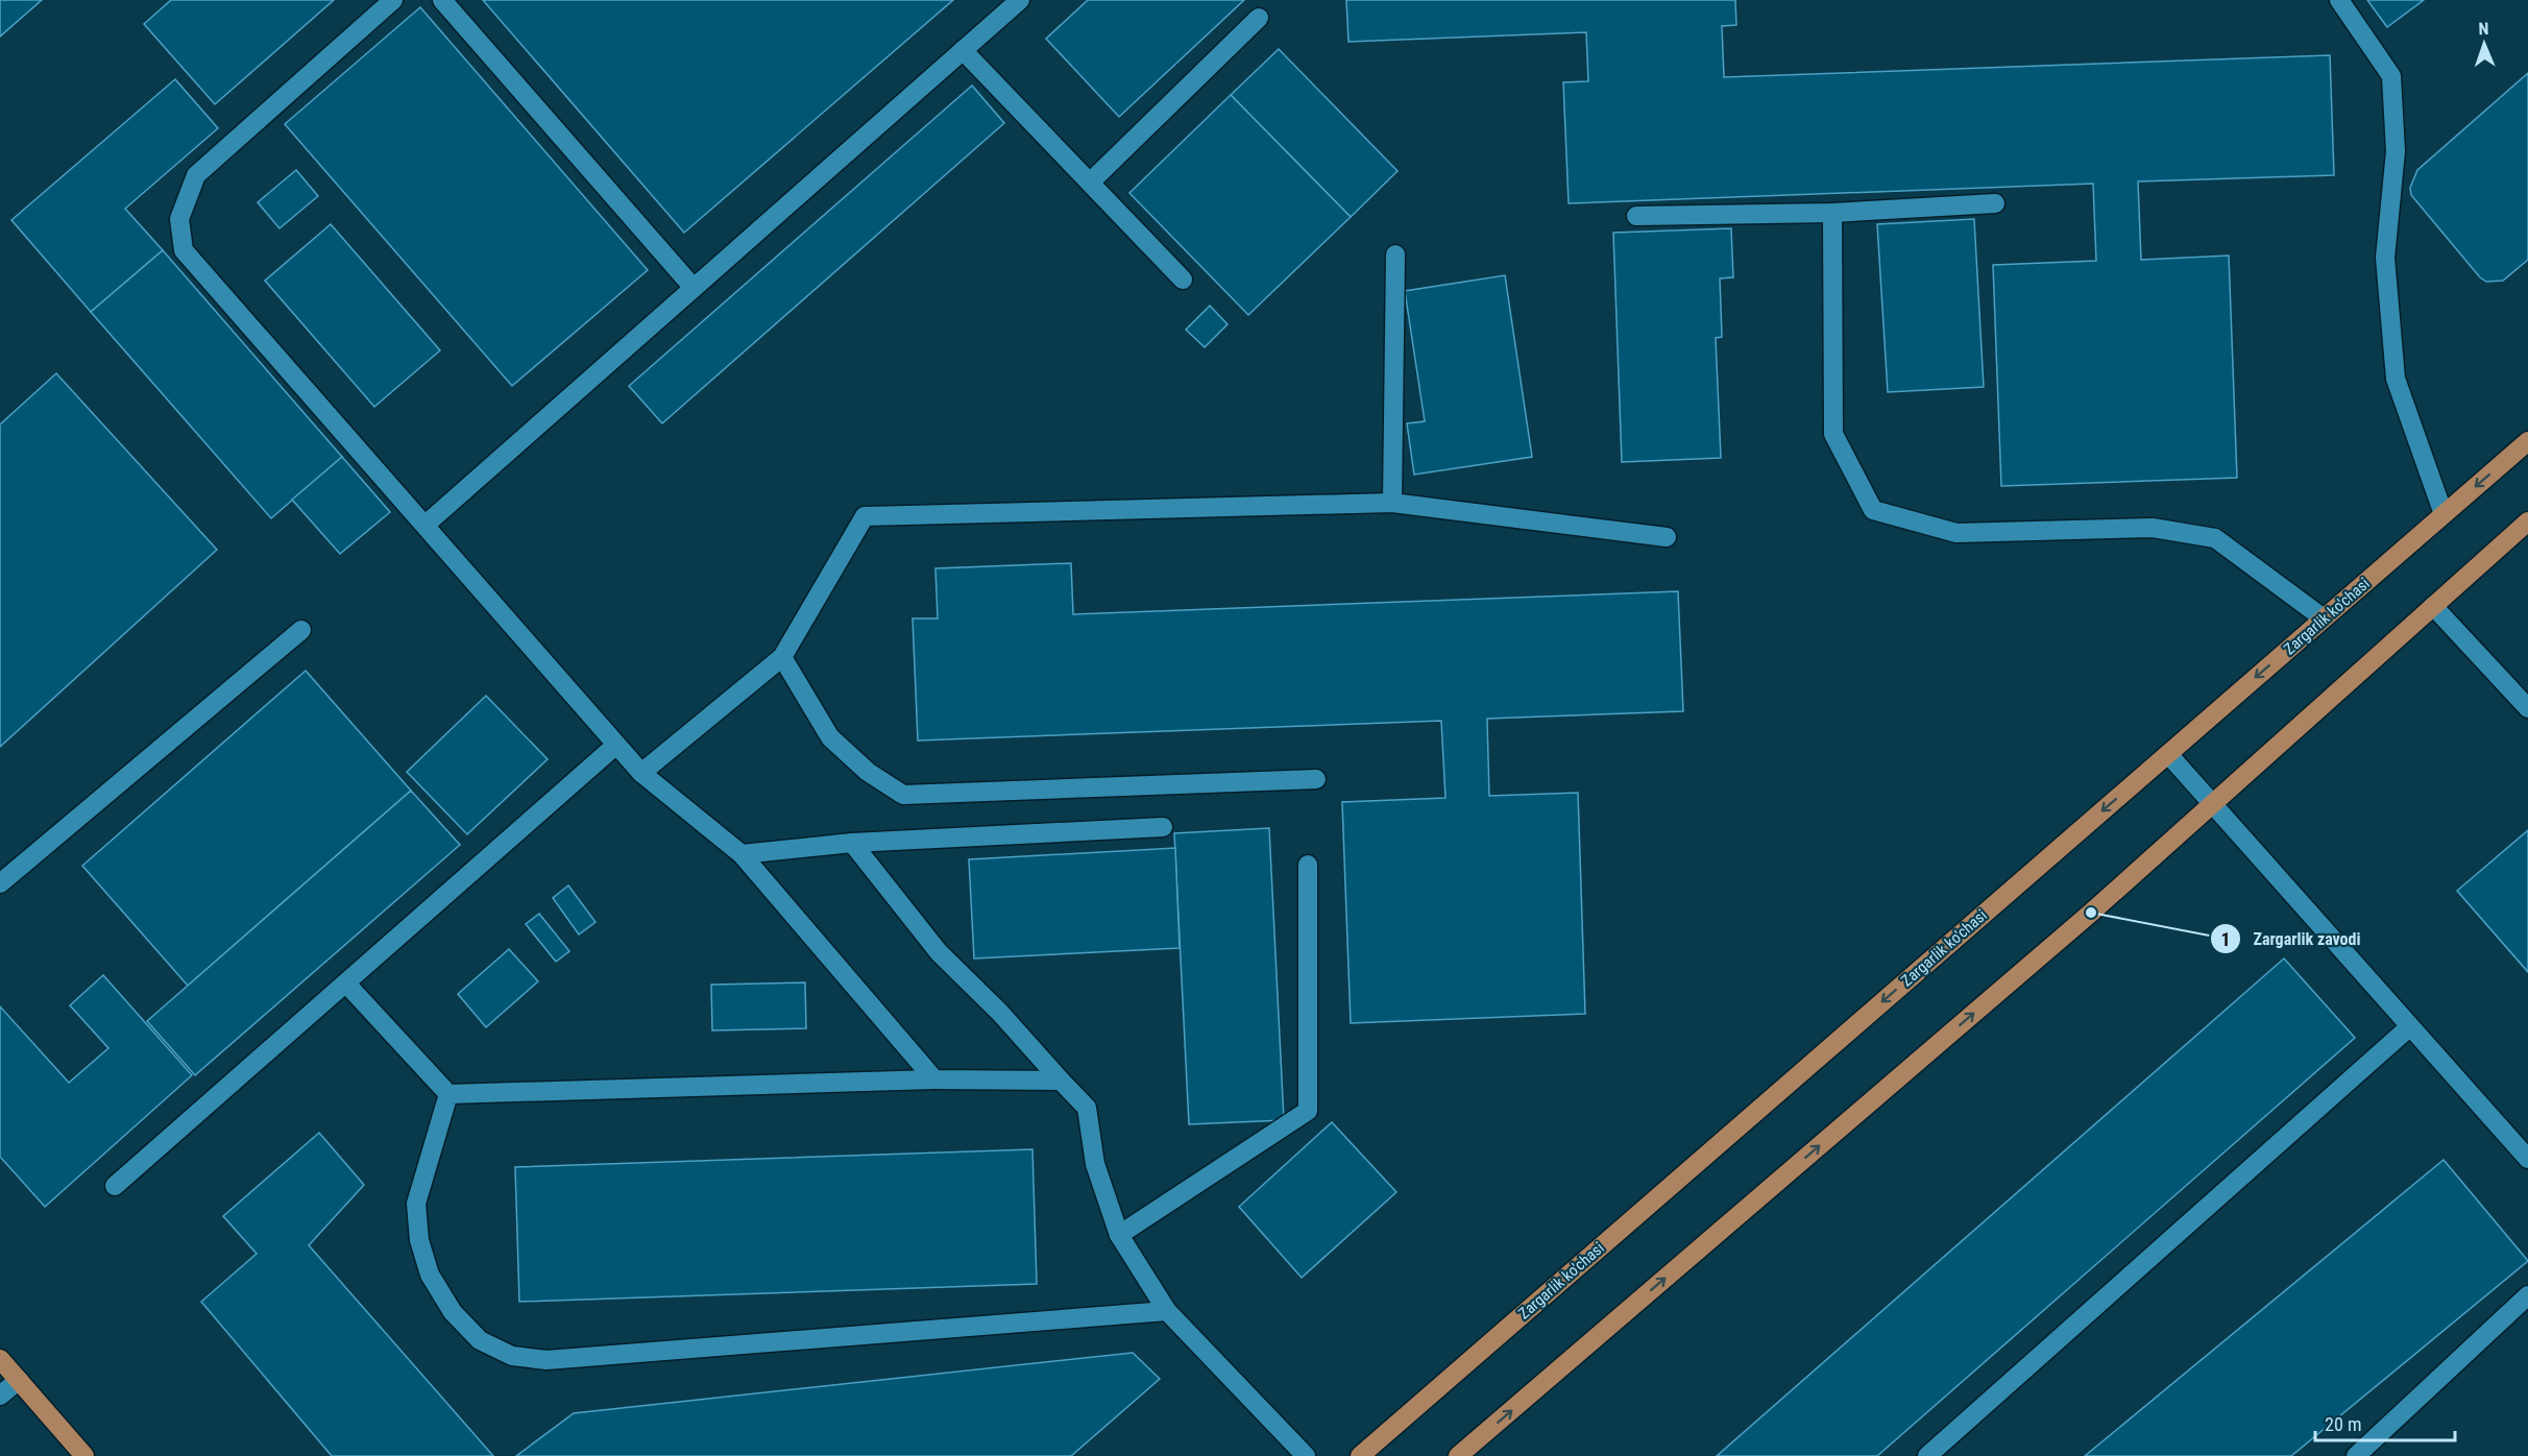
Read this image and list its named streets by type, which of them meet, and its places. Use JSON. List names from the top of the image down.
{
  "streets": {
    "main road": ["Zargarlik ko'chasi"]
  },
  "places": ["Zargarlik zavodi"],
  "scale_bar": "20 m",
  "north": "top"
}
